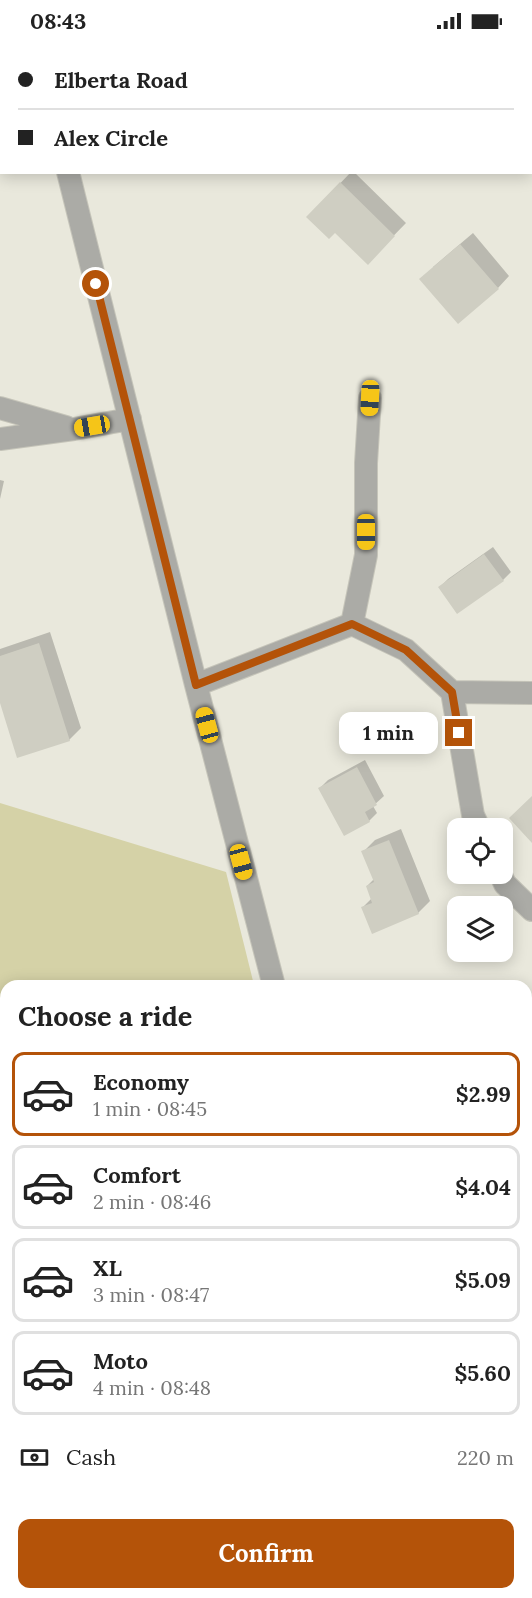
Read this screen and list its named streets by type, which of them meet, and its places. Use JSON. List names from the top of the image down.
{
  "page": {
    "status": "08:43",
    "banner": ["Elberta Road", "Alex Circle"],
    "bubble": "1 min",
    "heading": "Choose a ride",
    "list": [
      {
        "name": "Economy",
        "note": "1 min · 08:45",
        "value": "$2.99"
      },
      {
        "name": "Comfort",
        "note": "2 min · 08:46",
        "value": "$4.04"
      },
      {
        "name": "XL",
        "note": "3 min · 08:47",
        "value": "$5.09"
      },
      {
        "name": "Moto",
        "note": "4 min · 08:48",
        "value": "$5.60"
      }
    ],
    "pay": ["Cash", "220 m"],
    "buttons": "Confirm"
  }
}
